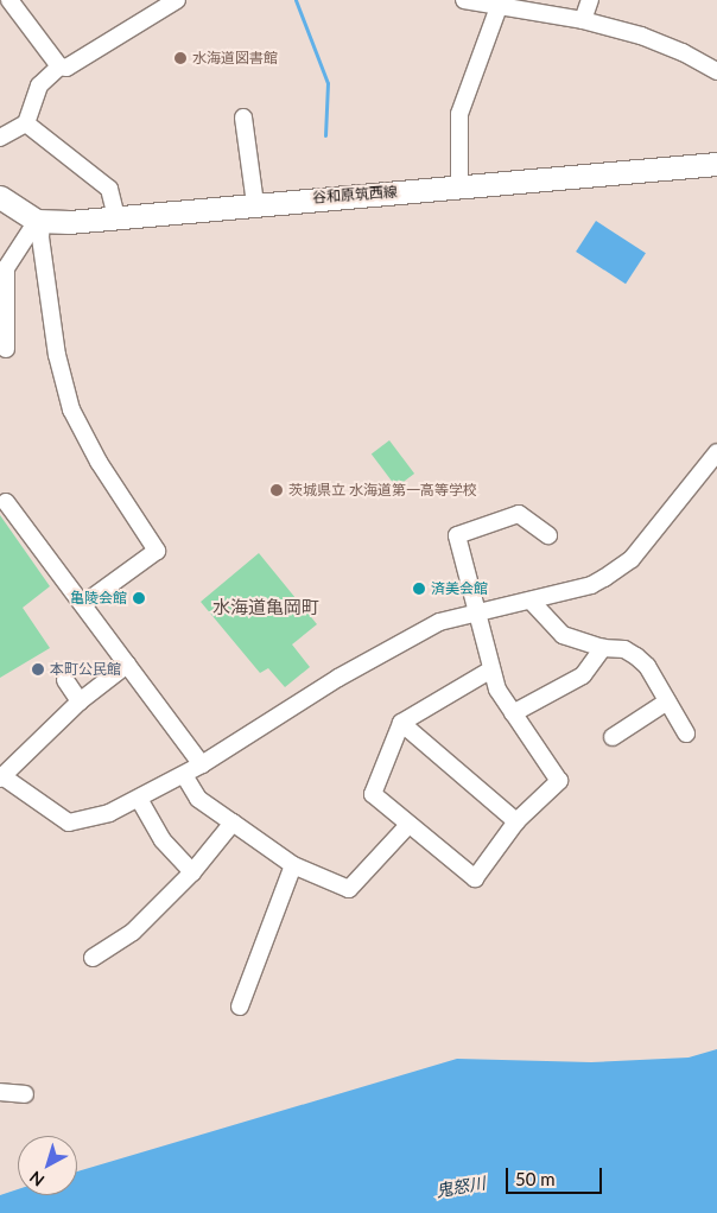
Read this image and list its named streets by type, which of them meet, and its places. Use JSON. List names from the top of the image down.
{
  "streets": {
    "main road": ["谷和原筑西線"]
  },
  "districts": ["水海道亀岡町"],
  "water": ["鬼怒川"],
  "places": [
    "水海道図書館",
    "茨城県立 水海道第一高等学校",
    "済美会館",
    "亀陵会館",
    "本町公民館"
  ],
  "scale_bar": "50 m",
  "north": "bottom left"
}
